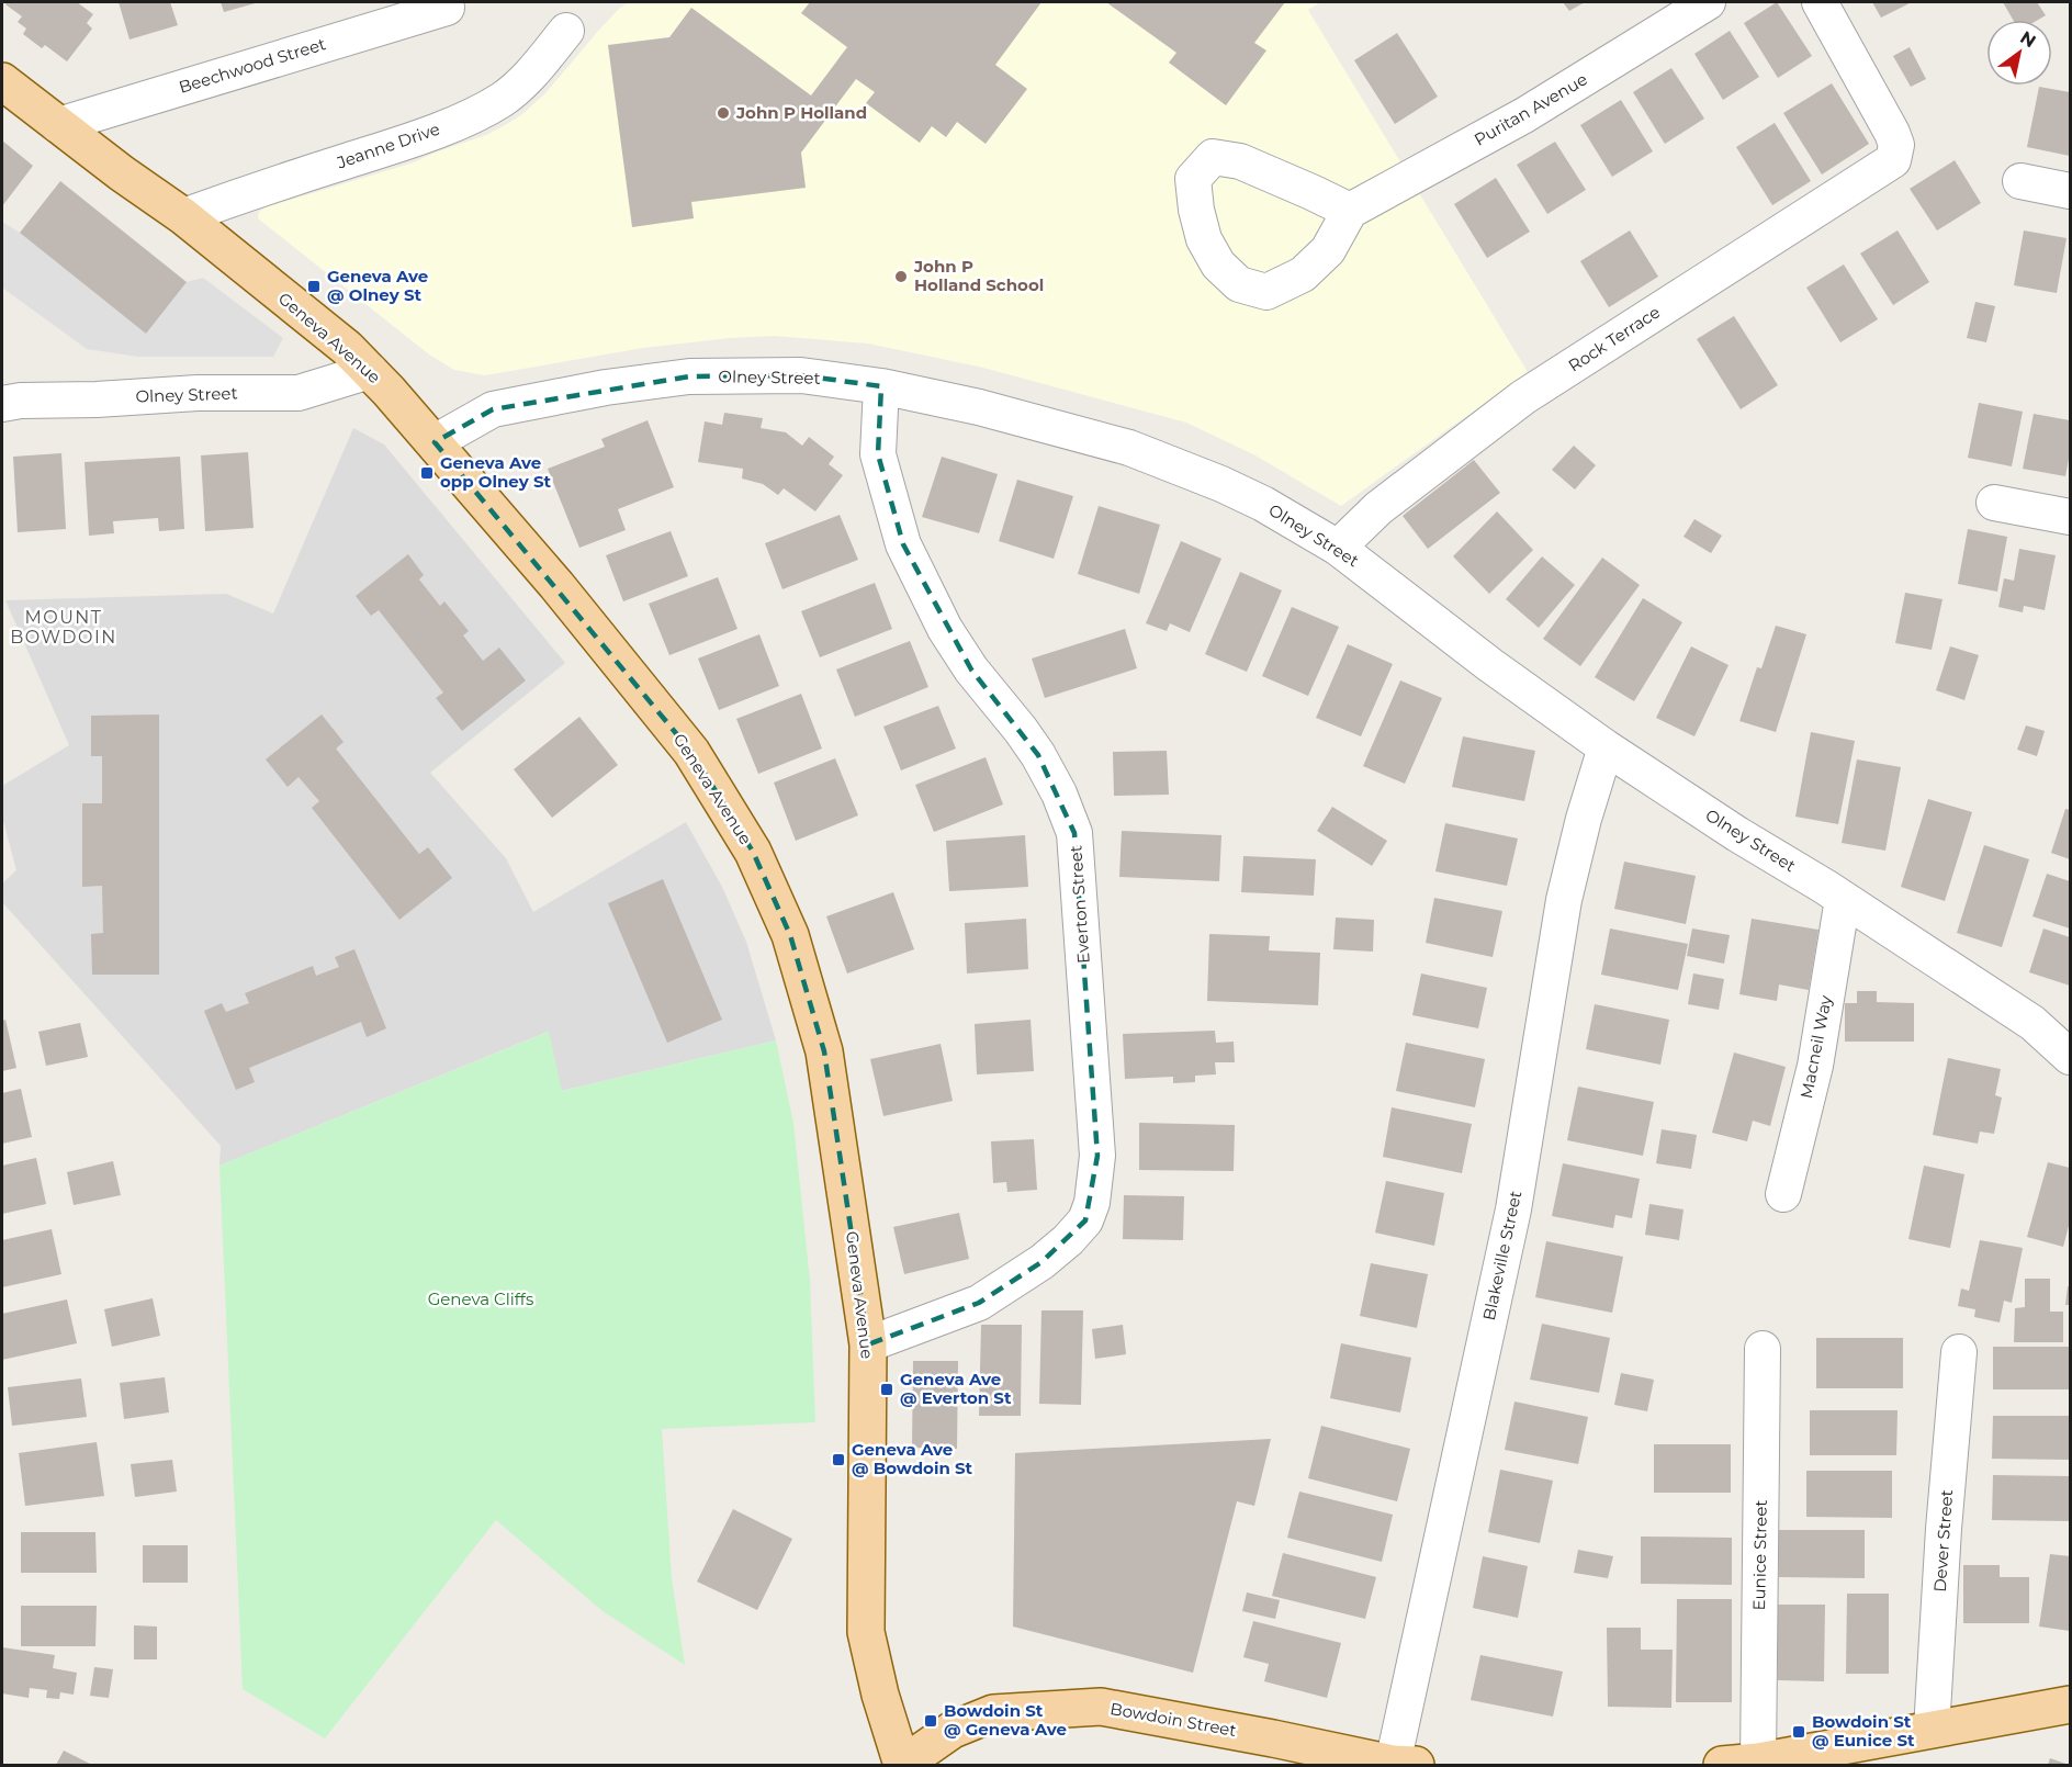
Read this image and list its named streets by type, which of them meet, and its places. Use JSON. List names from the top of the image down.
{
  "streets": {
    "main road": ["Geneva Avenue", "Bowdoin Street"],
    "street": [
      "Beechwood Street",
      "Puritan Avenue",
      "Jeanne Drive",
      "Rock Terrace",
      "Olney Street",
      "Everton Street",
      "Macneil Way",
      "Blakeville Street",
      "Dever Street",
      "Eunice Street"
    ]
  },
  "crossings": [
    ["Beechwood Street", "Geneva Avenue"],
    ["Jeanne Drive", "Geneva Avenue"],
    ["Geneva Avenue", "Olney Street"],
    ["Geneva Avenue", "Everton Street"],
    ["Geneva Avenue", "Bowdoin Street"],
    ["Rock Terrace", "Olney Street"],
    ["Olney Street", "Everton Street"],
    ["Olney Street", "Macneil Way"],
    ["Olney Street", "Blakeville Street"],
    ["Blakeville Street", "Bowdoin Street"]
  ],
  "districts": ["MOUNT BOWDOIN"],
  "parks": ["Geneva Cliffs"],
  "places": {
    "other": ["John P Holland", "John P Holland School"],
    "transit": [
      "Geneva Ave @ Olney St",
      "Geneva Ave opp Olney St",
      "Geneva Ave @ Everton St",
      "Geneva Ave @ Bowdoin St",
      "Bowdoin St @ Geneva Ave",
      "Bowdoin St @ Eunice St"
    ]
  },
  "north": "top right"
}
